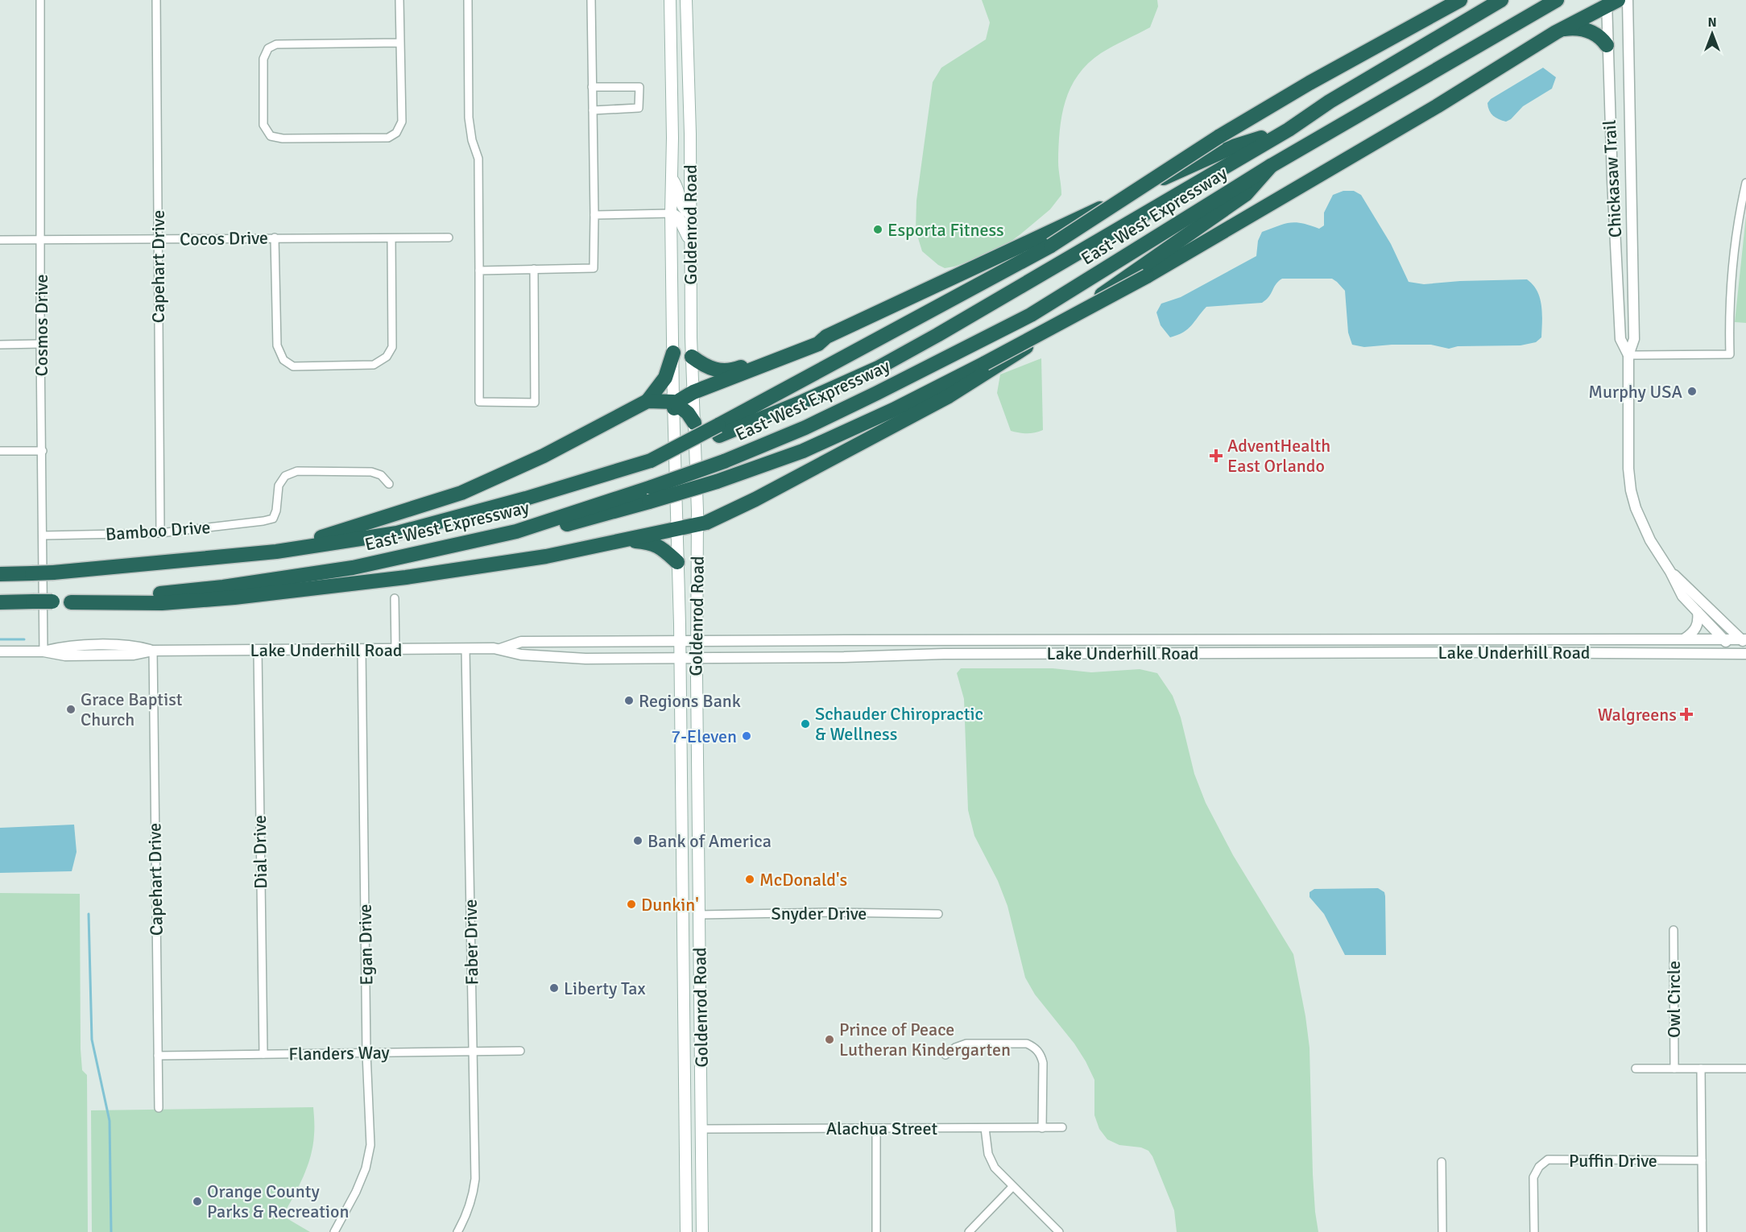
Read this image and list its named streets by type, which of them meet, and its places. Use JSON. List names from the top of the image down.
{
  "streets": {
    "highway": ["East-West Expressway"],
    "main road": ["Goldenrod Road"],
    "street": [
      "Chickasaw Trail",
      "Cocos Drive",
      "Capehart Drive",
      "Cosmos Drive",
      "Bamboo Drive",
      "Lake Underhill Road",
      "Dial Drive",
      "Snyder Drive",
      "Faber Drive",
      "Egan Drive",
      "Owl Circle",
      "Flanders Way",
      "Alachua Street",
      "Puffin Drive"
    ]
  },
  "crossings": [
    ["Chickasaw Trail", "Lake Underhill Road"],
    ["Goldenrod Road", "Lake Underhill Road"],
    ["Goldenrod Road", "Snyder Drive"],
    ["Goldenrod Road", "Alachua Street"],
    ["Cocos Drive", "Capehart Drive"],
    ["Cocos Drive", "Cosmos Drive"],
    ["Capehart Drive", "Bamboo Drive"],
    ["Capehart Drive", "Lake Underhill Road"],
    ["Capehart Drive", "Flanders Way"],
    ["Cosmos Drive", "Bamboo Drive"],
    ["Cosmos Drive", "Lake Underhill Road"],
    ["Lake Underhill Road", "Dial Drive"],
    ["Lake Underhill Road", "Faber Drive"],
    ["Lake Underhill Road", "Egan Drive"],
    ["Dial Drive", "Flanders Way"],
    ["Faber Drive", "Flanders Way"],
    ["Egan Drive", "Flanders Way"]
  ],
  "places": {
    "other": [
      "Esporta Fitness",
      "Murphy USA",
      "Regions Bank",
      "Grace Baptist Church",
      "Schauder Chiropractic & Wellness",
      "7-Eleven",
      "Bank of America",
      "McDonald's",
      "Dunkin'",
      "Liberty Tax",
      "Prince of Peace Lutheran Kindergarten",
      "Orange County Parks & Recreation"
    ],
    "health": ["AdventHealth East Orlando", "Walgreens"]
  },
  "north": "top"
}
